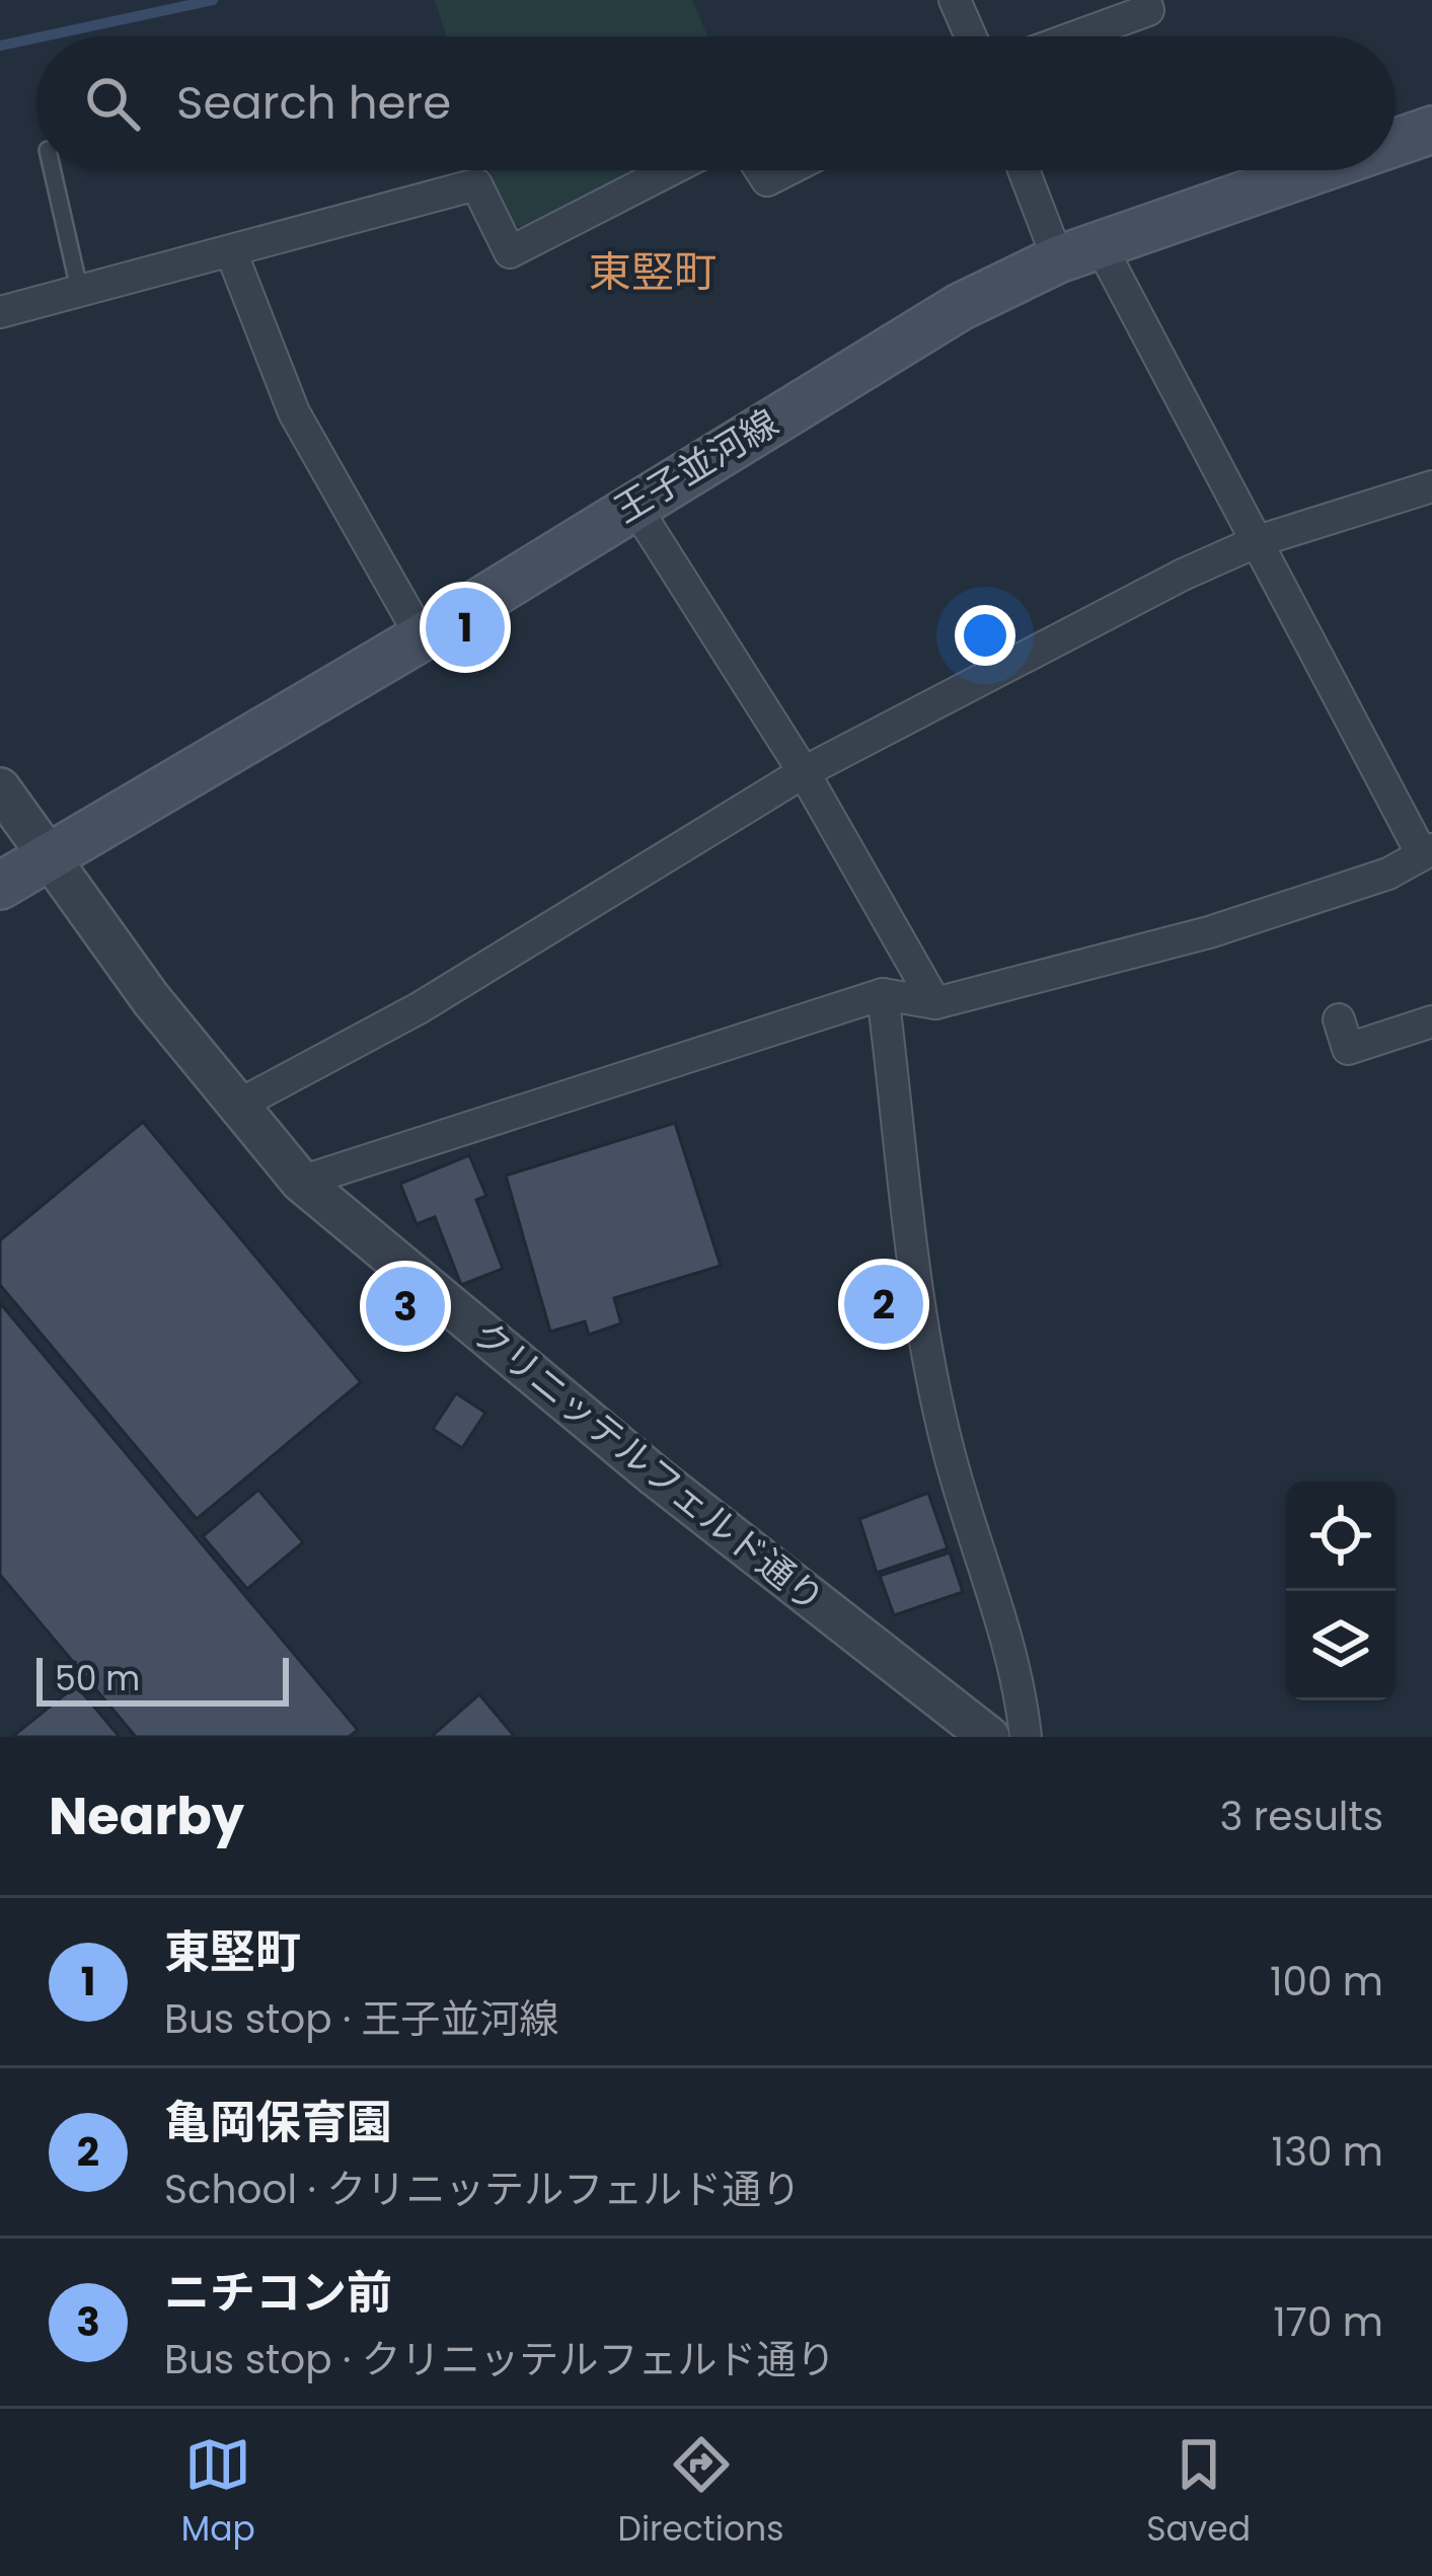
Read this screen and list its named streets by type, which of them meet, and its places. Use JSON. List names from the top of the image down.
{
  "streets": {
    "main road": ["王子並河線"],
    "street": ["クリニッテルフェルド通り"]
  },
  "crossings": [
    ["王子並河線", "クリニッテルフェルド通り"]
  ],
  "districts": ["東竪町"],
  "scale_bar": "50 m",
  "page": {
    "search": "Search here",
    "pins": ["1", "2", "3"],
    "scale": "50 m",
    "heading": ["Nearby", "3 results"],
    "list": [
      {
        "mark": "1",
        "name": "東堅町",
        "note": "Bus stop · 王子並河線",
        "value": "100 m"
      },
      {
        "mark": "2",
        "name": "亀岡保育園",
        "note": "School · クリニッテルフェルド通り",
        "value": "130 m"
      },
      {
        "mark": "3",
        "name": "ニチコン前",
        "note": "Bus stop · クリニッテルフェルド通り",
        "value": "170 m"
      }
    ],
    "nav": ["Map", "Directions", "Saved"]
  }
}
